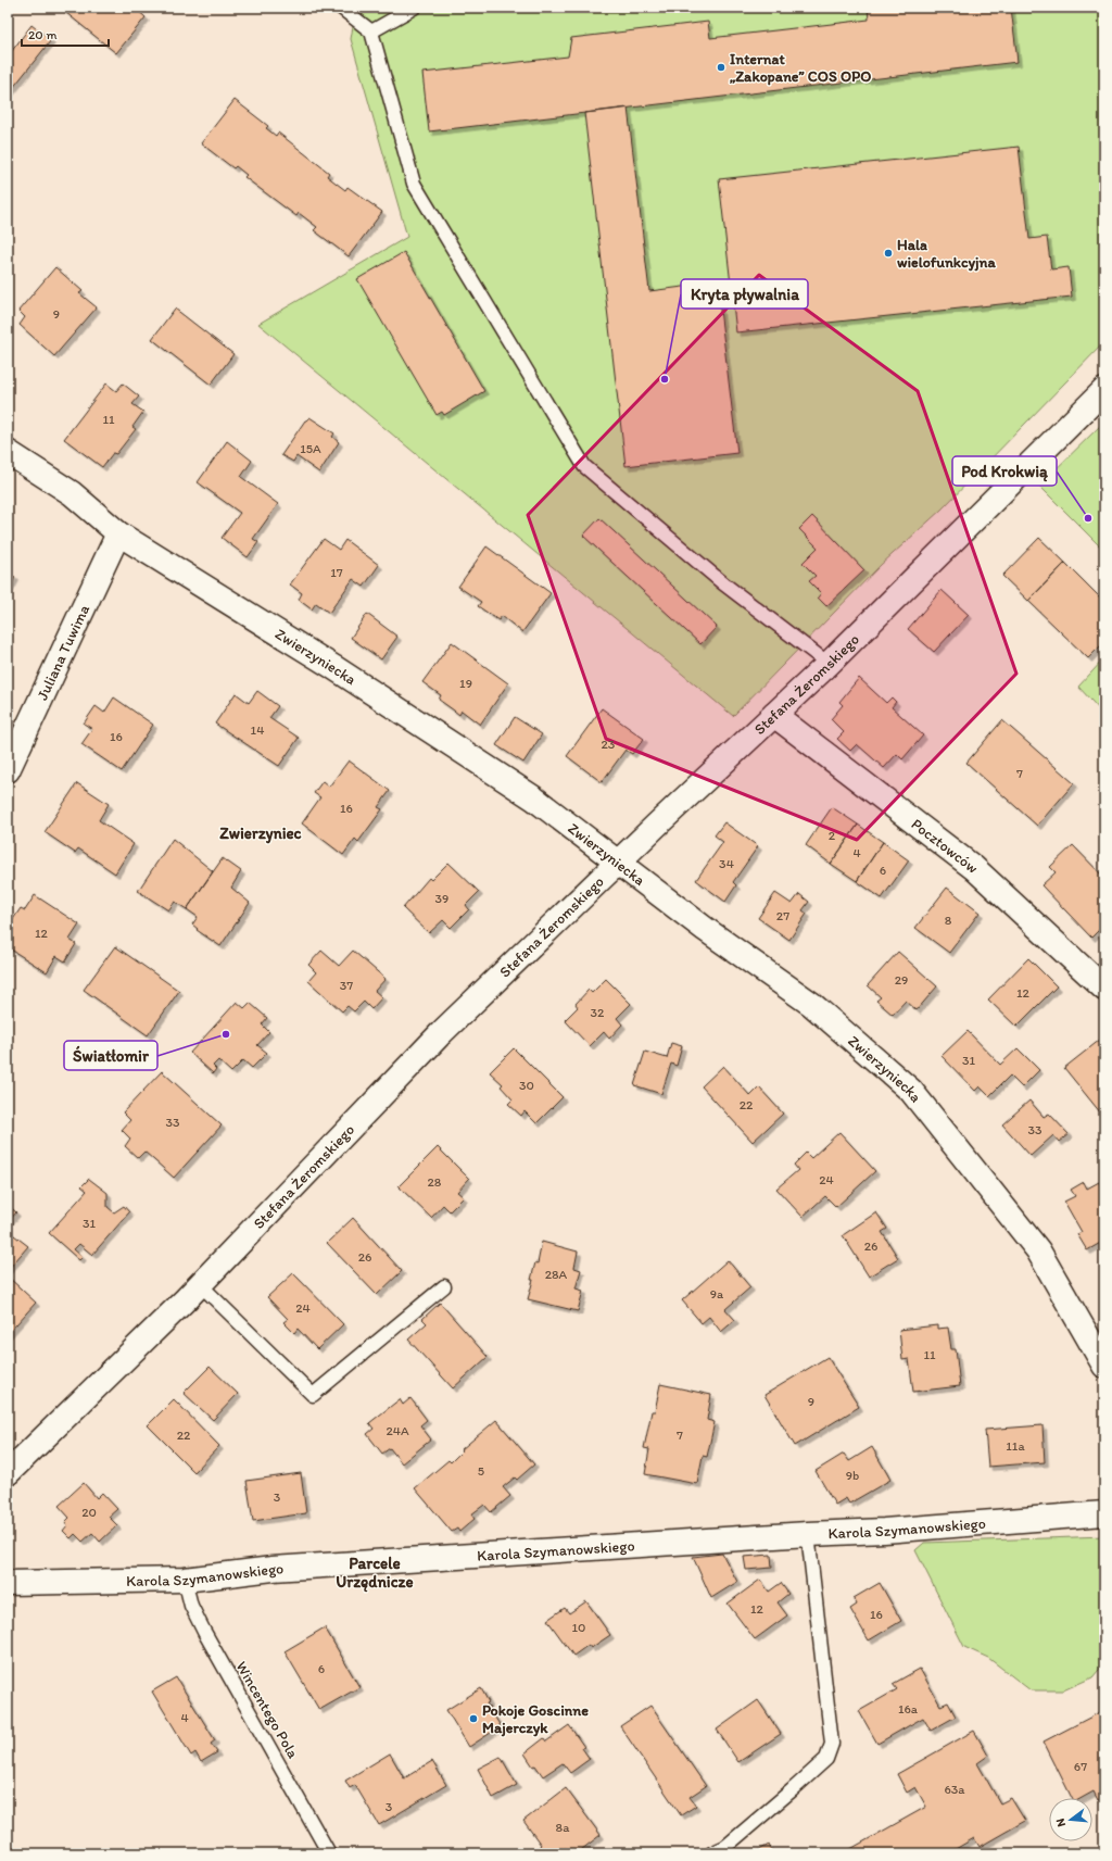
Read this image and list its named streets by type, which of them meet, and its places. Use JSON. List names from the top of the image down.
{
  "streets": {
    "street": [
      "Juliana Tuwima",
      "Zwierzyniecka",
      "Stefana Żeromskiego",
      "Pocztowców",
      "Karola Szymanowskiego"
    ],
    "lane": ["Wincentego Pola"]
  },
  "crossings": [
    ["Juliana Tuwima", "Zwierzyniecka"],
    ["Zwierzyniecka", "Stefana Żeromskiego"],
    ["Stefana Żeromskiego", "Pocztowców"],
    ["Karola Szymanowskiego", "Wincentego Pola"]
  ],
  "districts": ["Zwierzyniec", "Parcele Urzędnicze"],
  "places": [
    "Internat „Zakopane” COS OPO",
    "Hala wielofunkcyjna",
    "Kryta pływalnia",
    "Pod Krokwią",
    "Światłomir",
    "Pokoje Goscinne Majerczyk"
  ],
  "house_numbers": [
    "9",
    "11",
    "15A",
    "17",
    "19",
    "14",
    "16",
    "23",
    "7",
    "16",
    "2",
    "4",
    "34",
    "6",
    "39",
    "27",
    "8",
    "12",
    "29",
    "37",
    "12",
    "32",
    "31",
    "30",
    "22",
    "33",
    "33",
    "24",
    "28",
    "31",
    "26",
    "26",
    "28A",
    "9a",
    "24",
    "11",
    "9",
    "24A",
    "22",
    "7",
    "11a",
    "5",
    "9b",
    "3",
    "20",
    "12",
    "16",
    "10",
    "6",
    "16a",
    "4",
    "67",
    "63a",
    "3",
    "8a"
  ],
  "scale_bar": "20 m",
  "north": "left"
}
